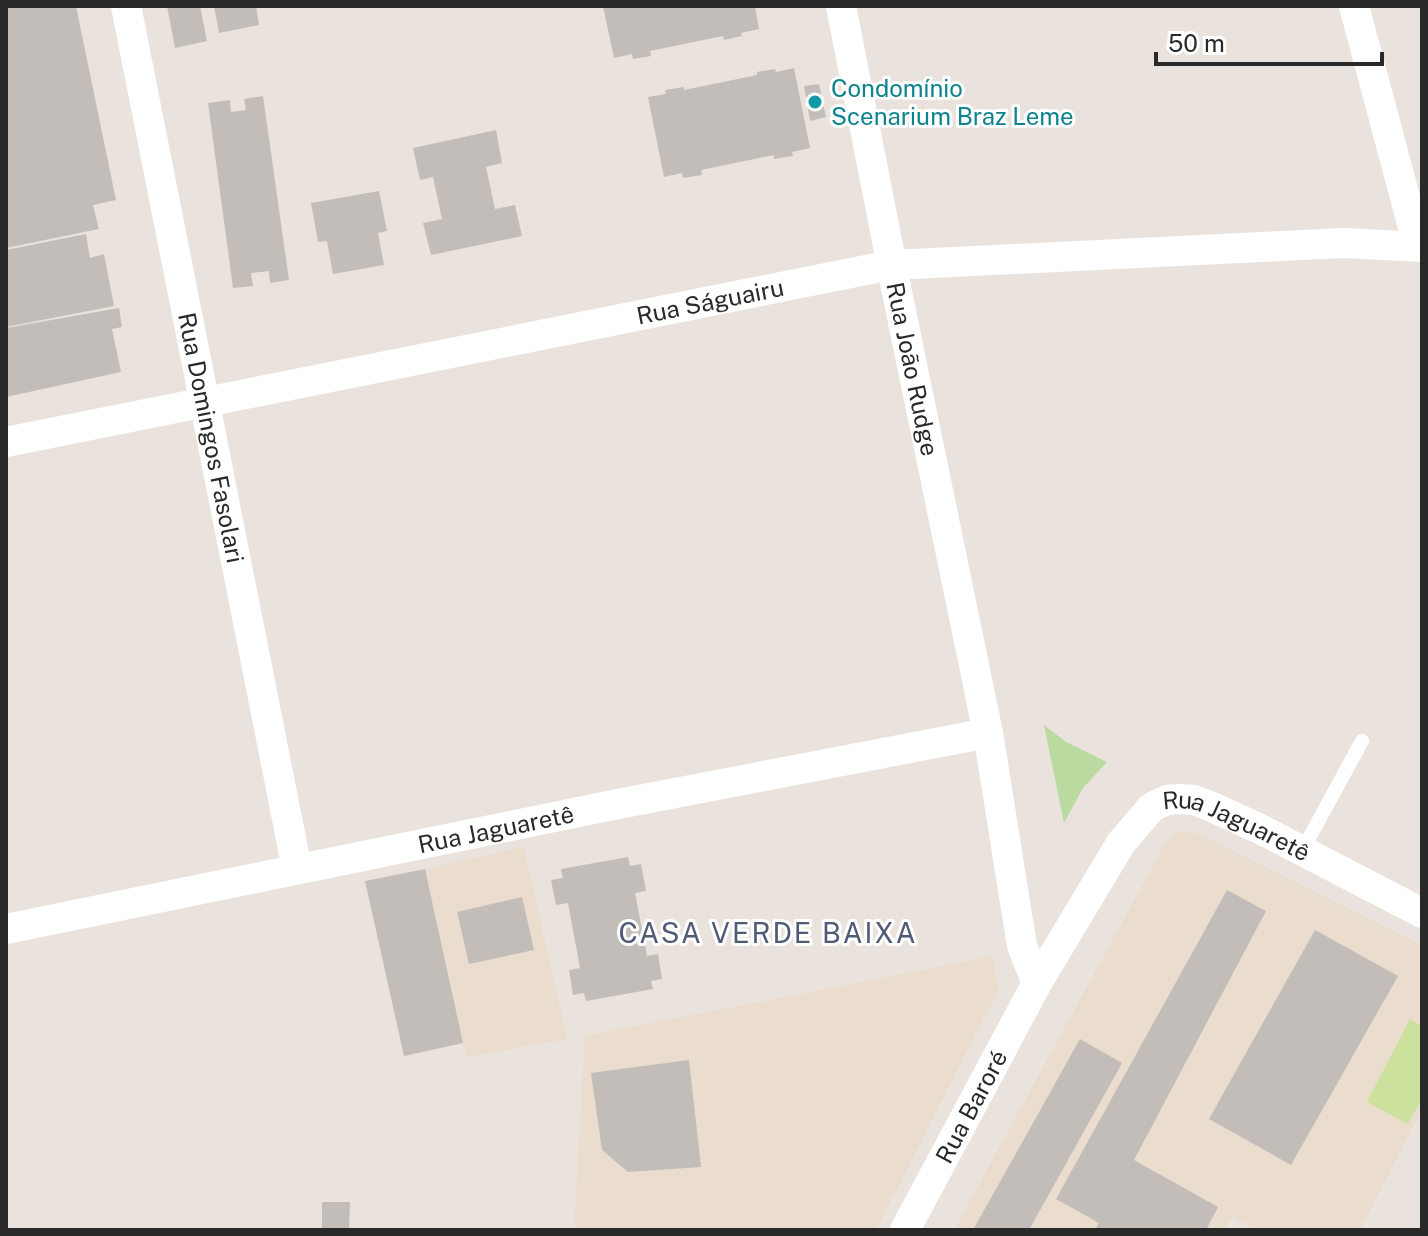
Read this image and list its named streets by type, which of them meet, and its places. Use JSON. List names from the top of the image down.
{
  "streets": {
    "street": [
      "Rua Ságuairu",
      "Rua João Rudge",
      "Rua Domingos Fasolari",
      "Rua Jaguaretê",
      "Rua Baroré"
    ]
  },
  "crossings": [
    ["Rua Ságuairu", "Rua João Rudge"],
    ["Rua Ságuairu", "Rua Domingos Fasolari"],
    ["Rua João Rudge", "Rua Jaguaretê"],
    ["Rua João Rudge", "Rua Baroré"],
    ["Rua Domingos Fasolari", "Rua Jaguaretê"],
    ["Rua Jaguaretê", "Rua Baroré"]
  ],
  "districts": ["CASA VERDE BAIXA"],
  "places": ["Condomínio Scenarium Braz Leme"],
  "scale_bar": "50 m"
}
